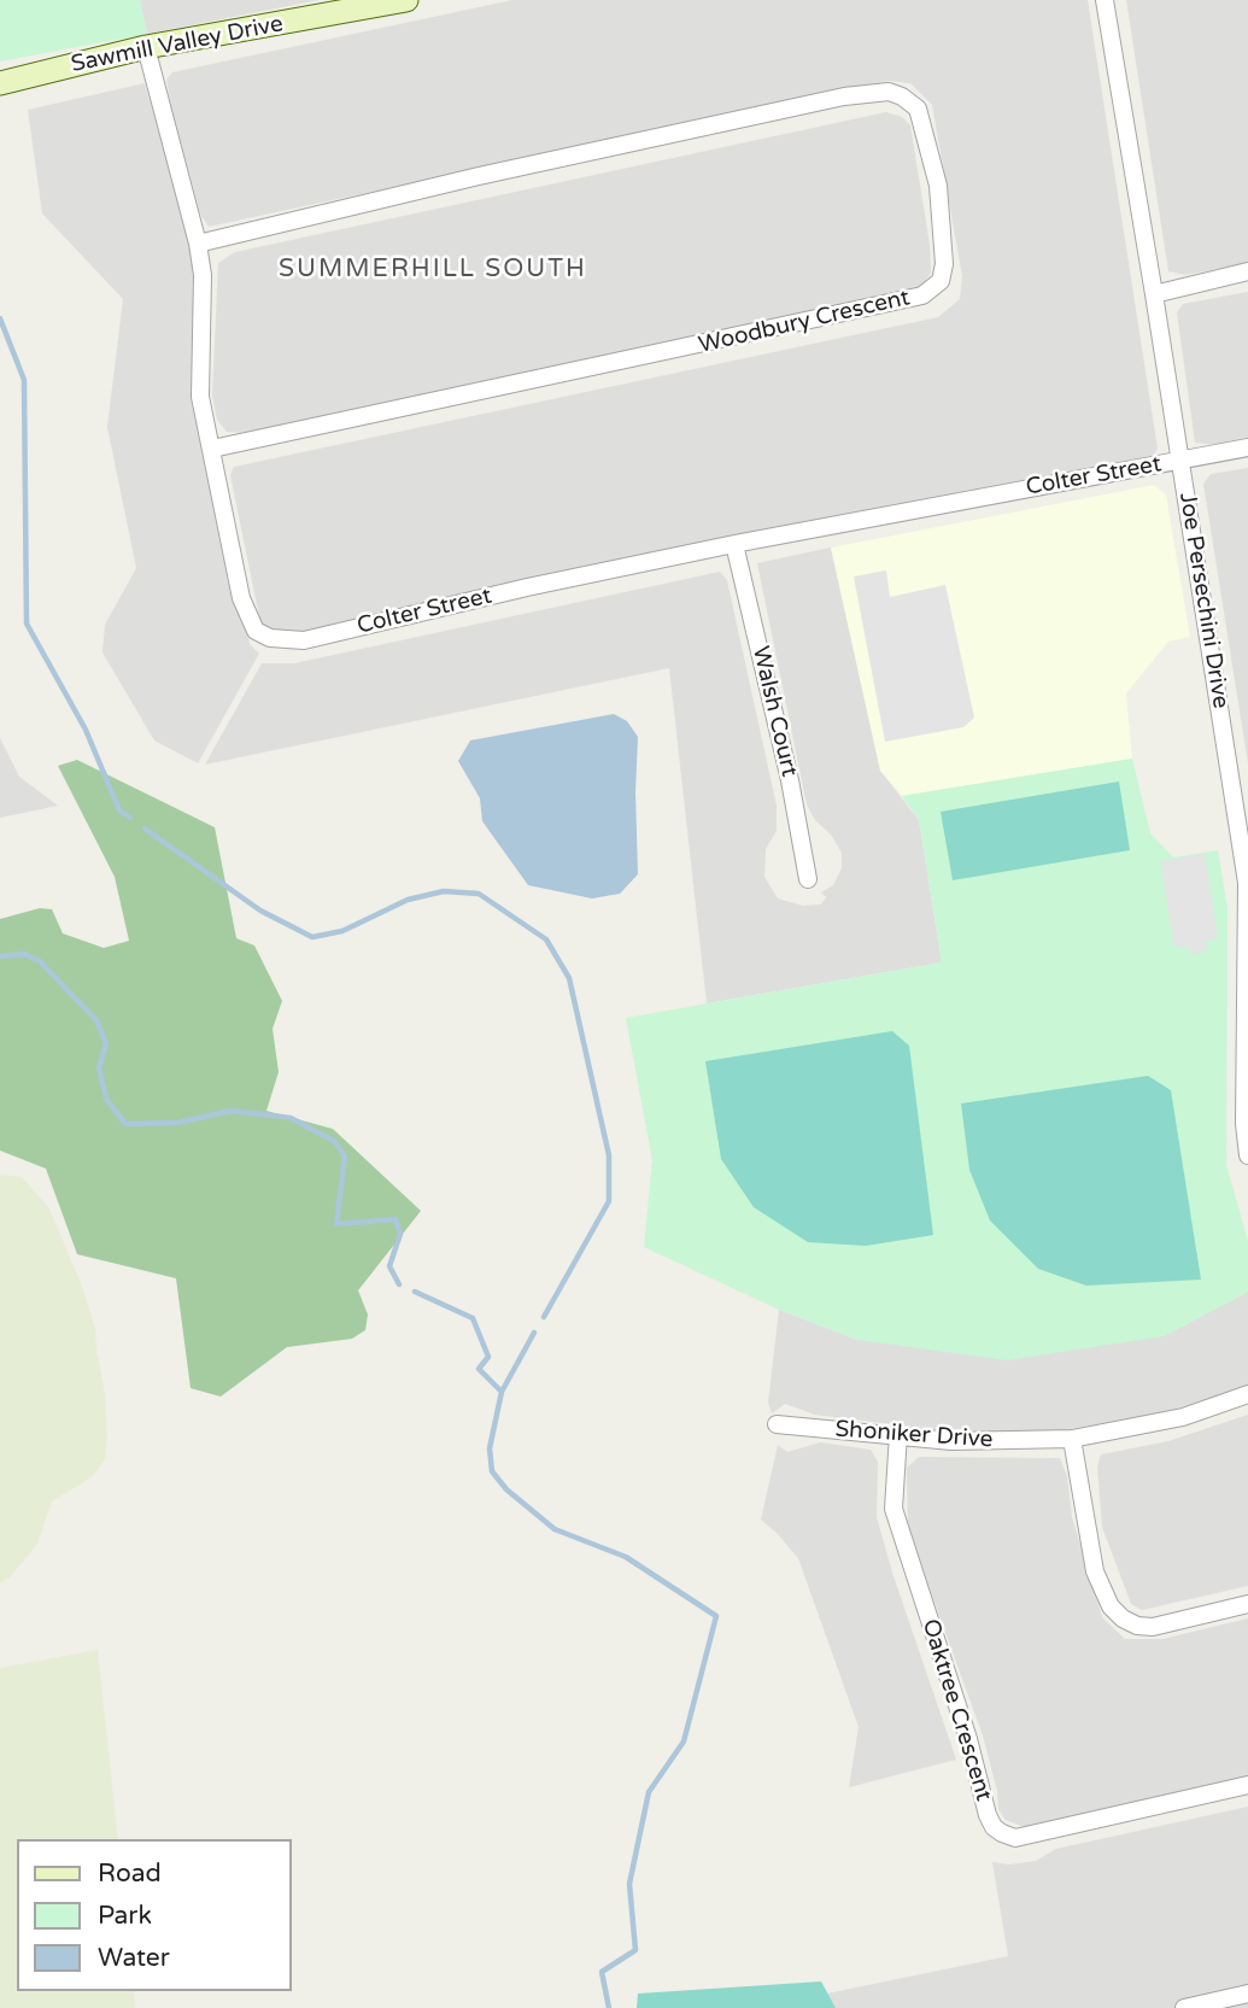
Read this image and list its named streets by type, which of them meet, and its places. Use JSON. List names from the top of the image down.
{
  "streets": {
    "street": [
      "Sawmill Valley Drive",
      "Woodbury Crescent",
      "Colter Street",
      "Joe Persechini Drive",
      "Walsh Court",
      "Shoniker Drive",
      "Oaktree Crescent"
    ]
  },
  "crossings": [
    ["Sawmill Valley Drive", "Colter Street"],
    ["Woodbury Crescent", "Colter Street"],
    ["Colter Street", "Joe Persechini Drive"],
    ["Colter Street", "Walsh Court"],
    ["Shoniker Drive", "Oaktree Crescent"]
  ],
  "districts": ["SUMMERHILL SOUTH"],
  "legend": ["Road", "Park", "Water"]
}
